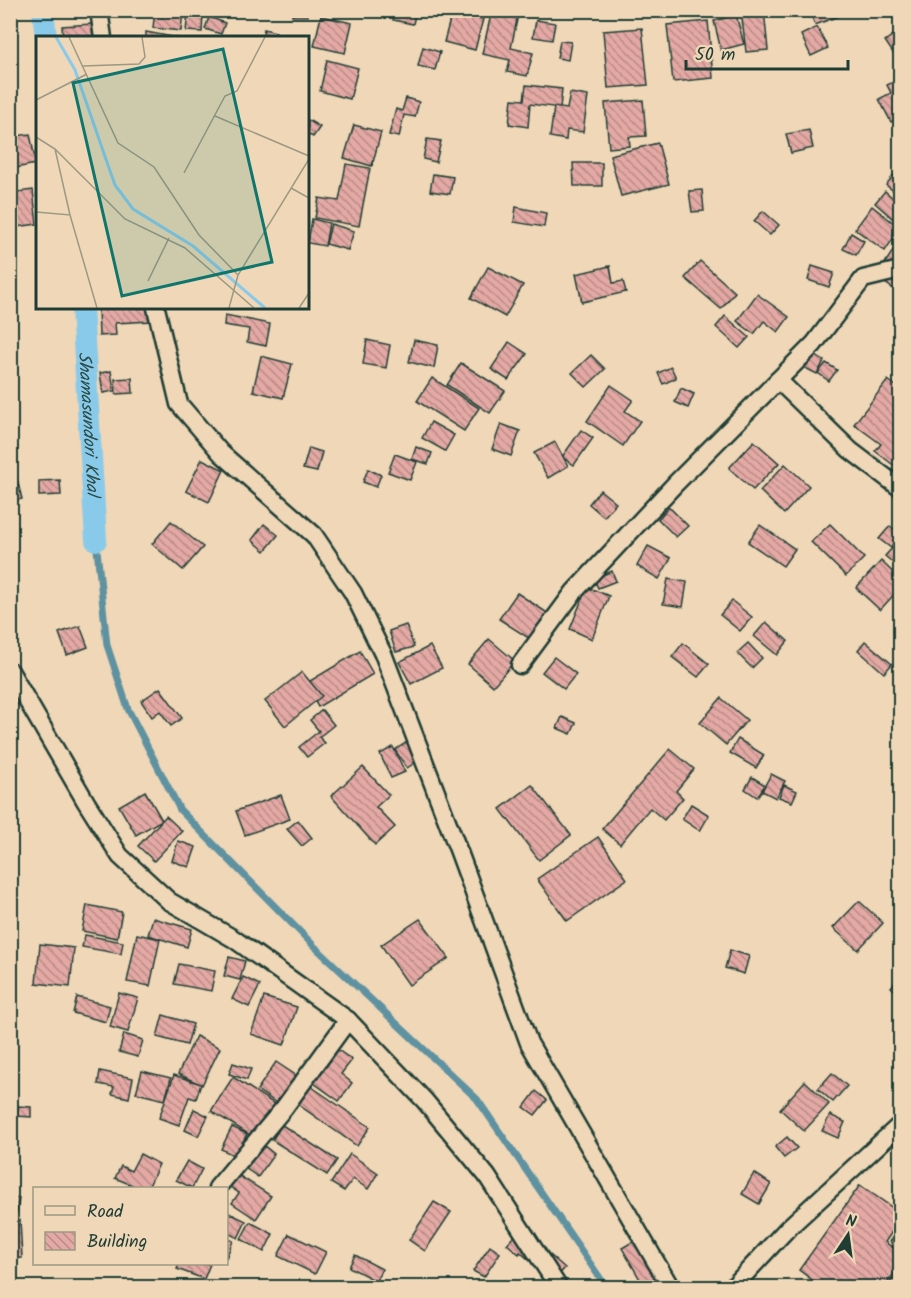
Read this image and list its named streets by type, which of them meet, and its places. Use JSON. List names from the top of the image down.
{
  "water": ["Shamasundori Khal"],
  "legend": ["Road", "Building"],
  "scale_bar": "50 m",
  "north": "top"
}
